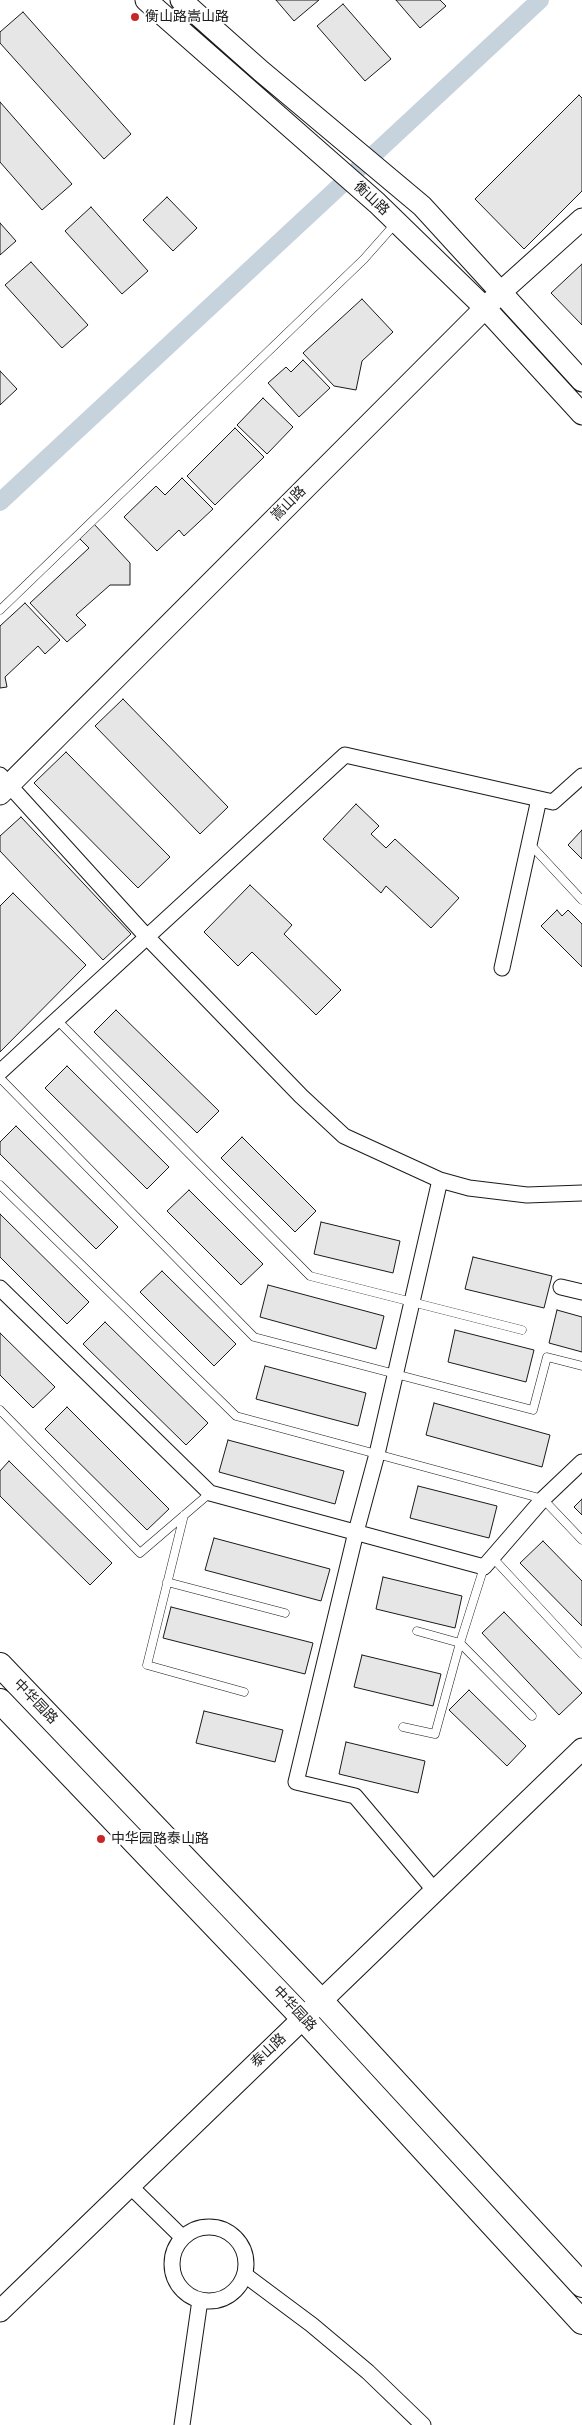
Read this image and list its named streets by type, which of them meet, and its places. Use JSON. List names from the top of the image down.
{
  "streets": {
    "main road": ["中华园路"],
    "street": ["衡山路", "嵩山路", "泰山路"]
  },
  "crossings": [
    ["衡山路", "嵩山路"],
    ["中华园路", "泰山路"]
  ],
  "places": ["衡山路嵩山路", "中华园路泰山路"]
}
